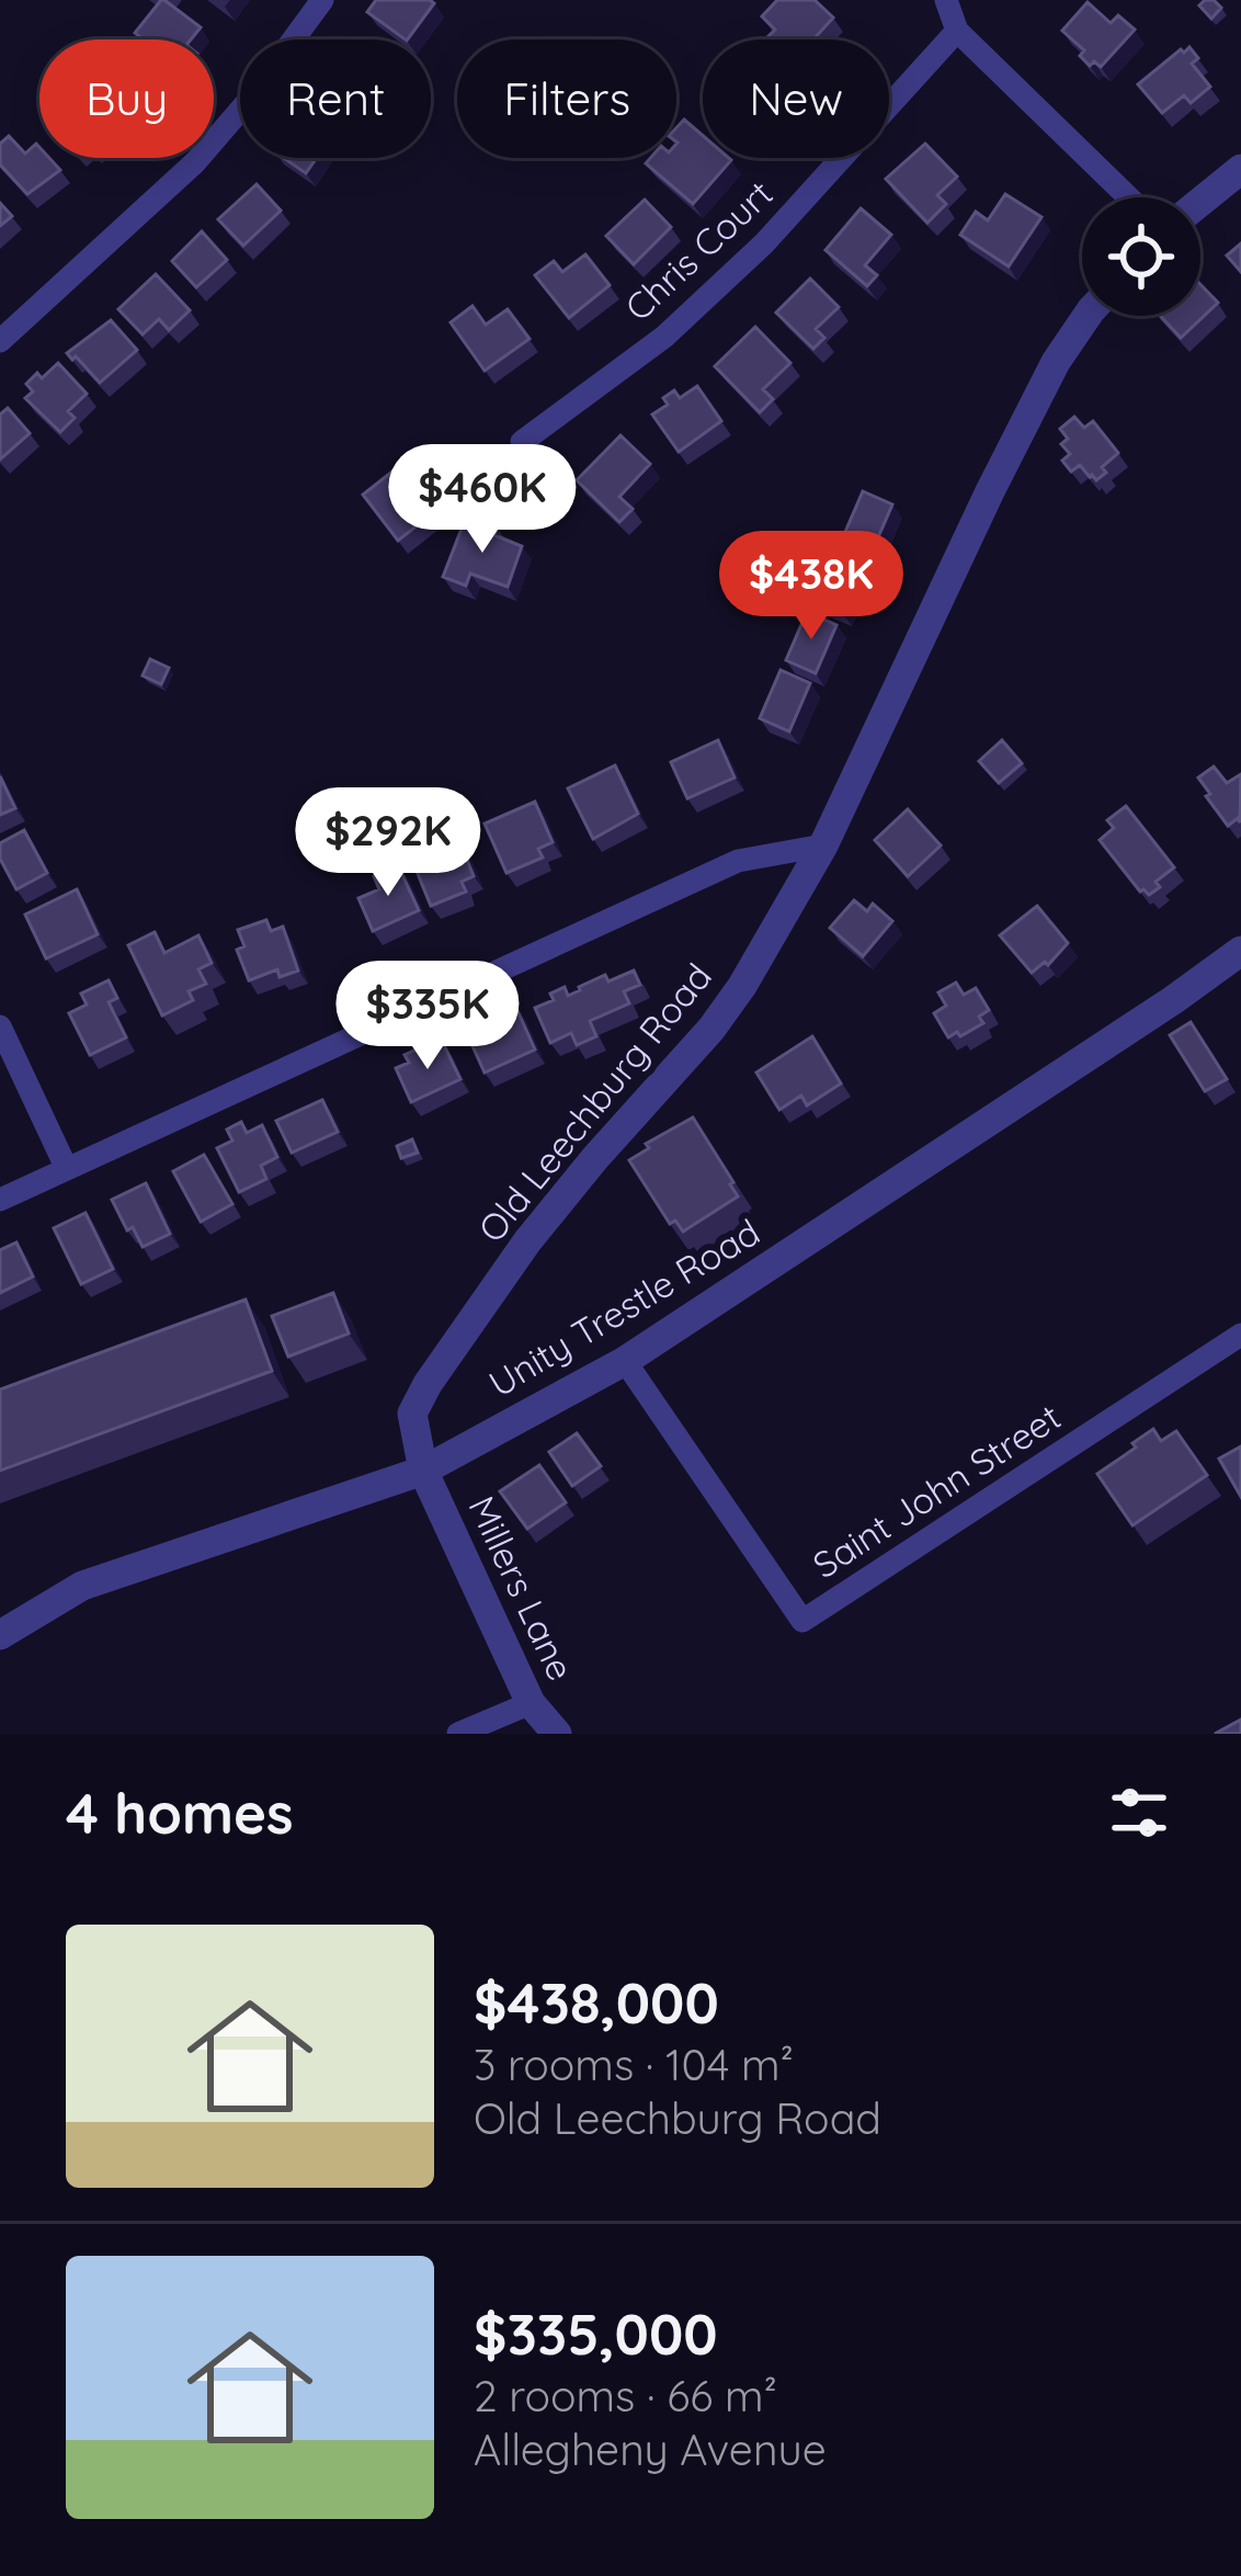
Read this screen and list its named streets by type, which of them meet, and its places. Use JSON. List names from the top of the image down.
{
  "streets": {
    "street": [
      "Chris Court",
      "Old Leechburg Road",
      "Unity Trestle Road",
      "Saint John Street",
      "Millers Lane"
    ]
  },
  "crossings": [
    ["Old Leechburg Road", "Unity Trestle Road"],
    ["Old Leechburg Road", "Millers Lane"],
    ["Unity Trestle Road", "Saint John Street"],
    ["Unity Trestle Road", "Millers Lane"]
  ],
  "page": {
    "chip": [
      "Buy",
      "Rent",
      "Filters",
      "New"
    ],
    "price": [
      "$460K",
      "$438K",
      "$292K",
      "$335K"
    ],
    "heading": "4 homes",
    "list": [
      {
        "name": "$438,000",
        "note": "3 rooms · 104 m² · Old Leechburg Road"
      },
      {
        "name": "$335,000",
        "note": "2 rooms · 66 m² · Allegheny Avenue"
      }
    ]
  }
}
